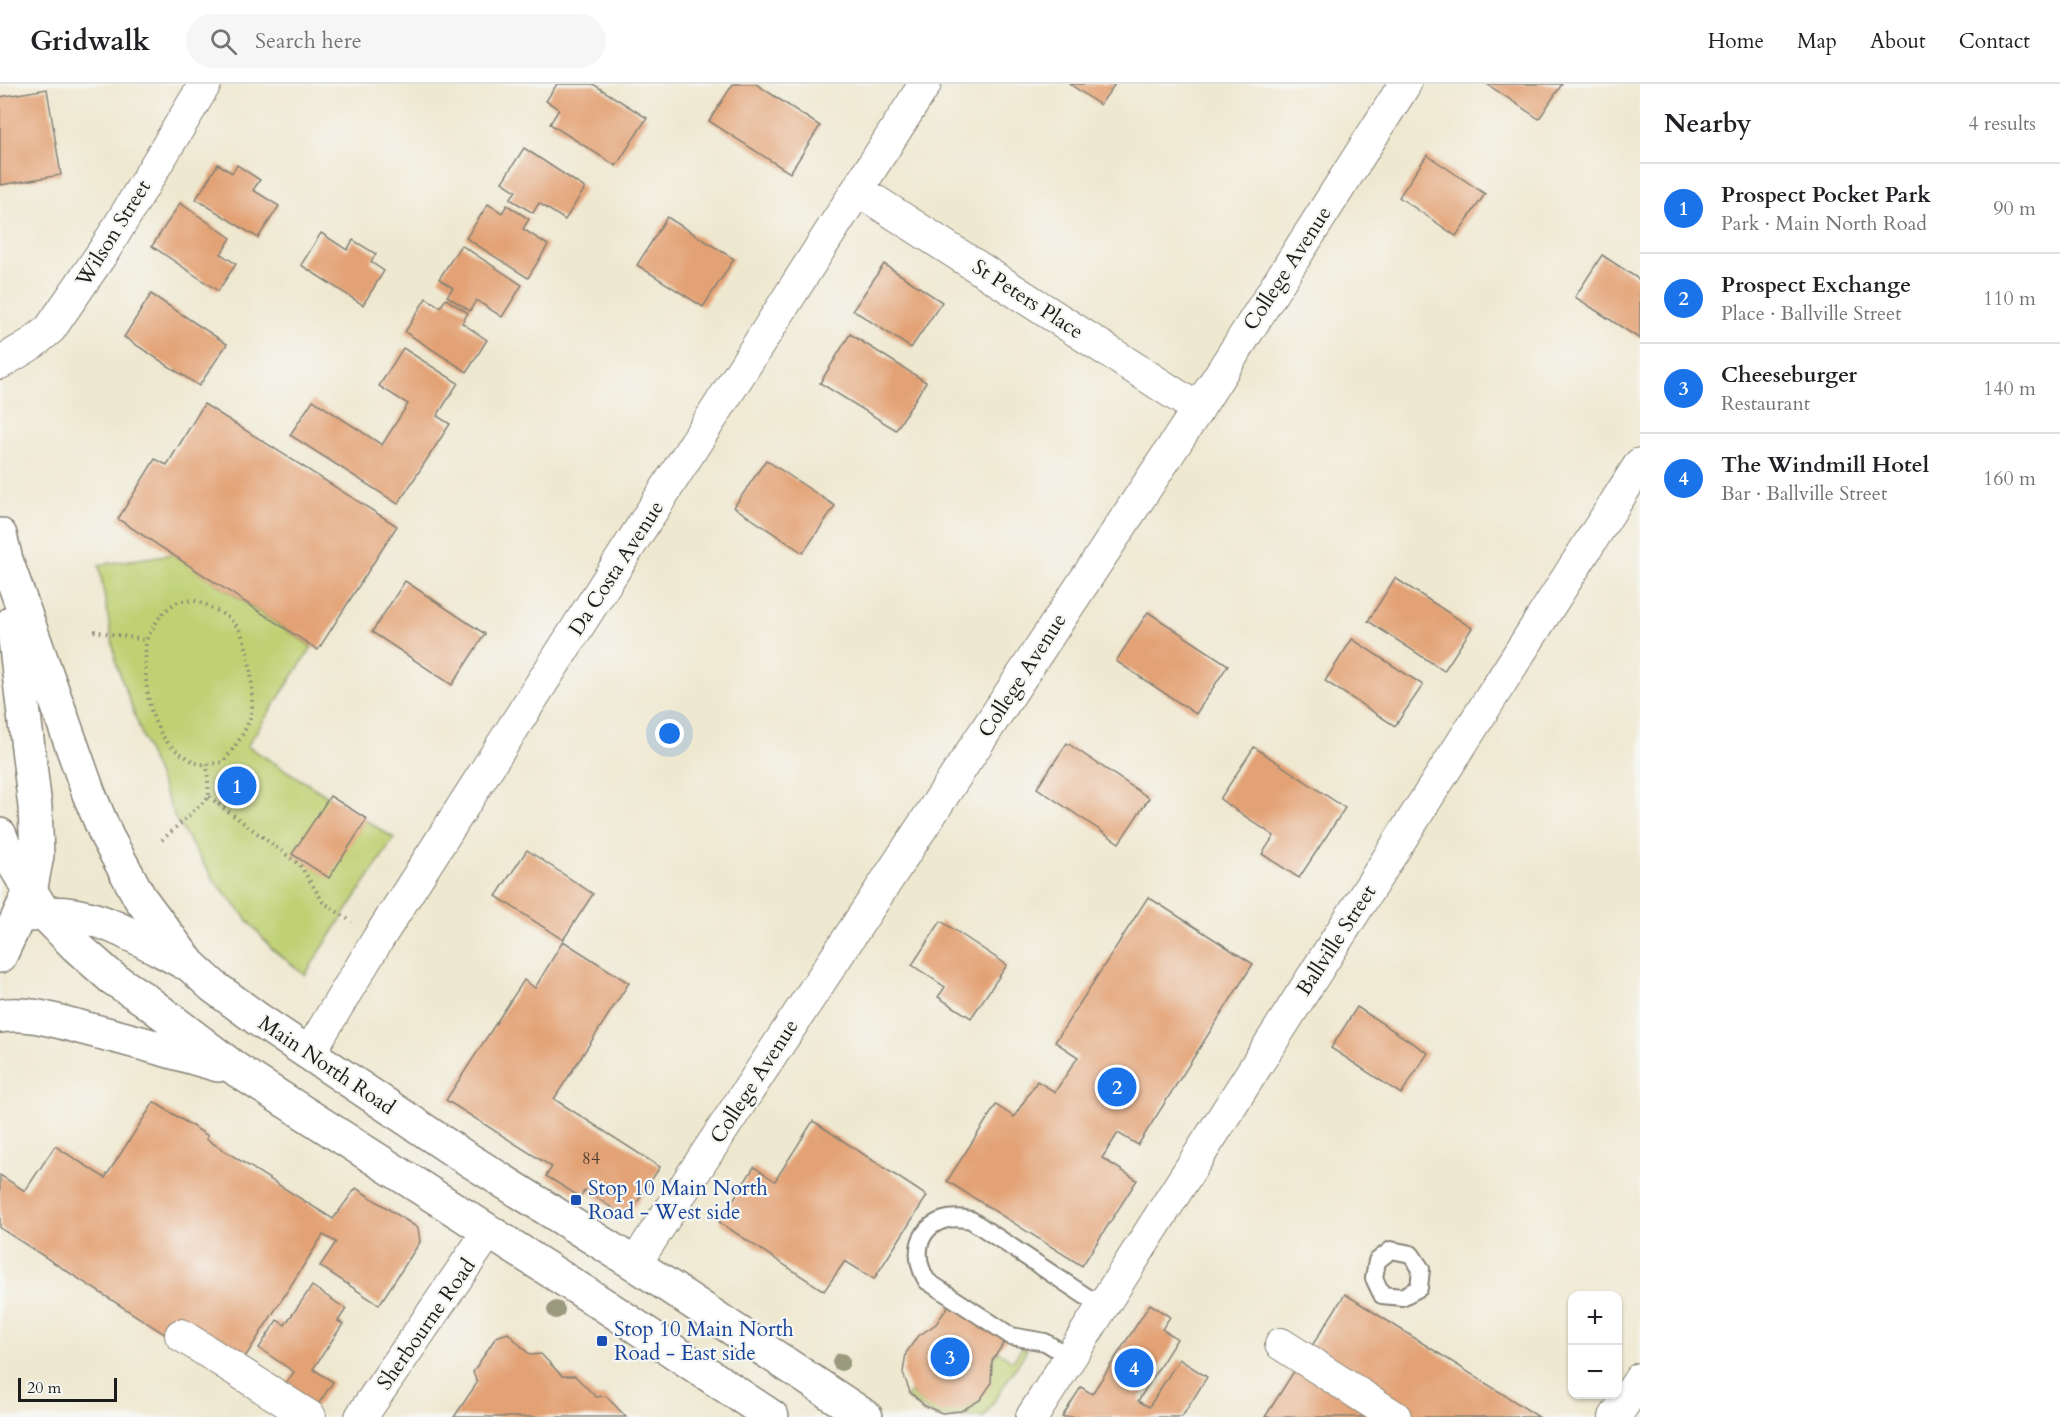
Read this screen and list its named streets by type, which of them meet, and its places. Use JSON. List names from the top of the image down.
{
  "streets": {
    "highway": ["Main North Road"],
    "street": [
      "Wilson Street",
      "College Avenue",
      "St Peters Place",
      "Da Costa Avenue",
      "Ballville Street",
      "Sherbourne Road"
    ]
  },
  "crossings": [
    ["College Avenue", "St Peters Place"],
    ["College Avenue", "Main North Road"],
    ["St Peters Place", "Da Costa Avenue"],
    ["Da Costa Avenue", "Main North Road"]
  ],
  "places": {
    "transit": ["Stop 10 Main North Road - West side", "Stop 10 Main North Road - East side"]
  },
  "house_numbers": ["84"],
  "scale_bar": "20 m",
  "page": {
    "header": "Gridwalk",
    "search": "Search here",
    "nav": [
      "Home",
      "Map",
      "About",
      "Contact"
    ],
    "heading": ["Nearby", "4 results"],
    "list": [
      {
        "mark": "1",
        "name": "Prospect Pocket Park",
        "note": "Park · Main North Road",
        "value": "90 m"
      },
      {
        "mark": "2",
        "name": "Prospect Exchange",
        "note": "Place · Ballville Street",
        "value": "110 m"
      },
      {
        "mark": "3",
        "name": "Cheeseburger",
        "note": "Restaurant",
        "value": "140 m"
      },
      {
        "mark": "4",
        "name": "The Windmill Hotel",
        "note": "Bar · Ballville Street",
        "value": "160 m"
      }
    ],
    "pins": [
      "1",
      "2",
      "3",
      "4"
    ],
    "map_buttons": ["+", "−"],
    "scale": "20 m"
  }
}
